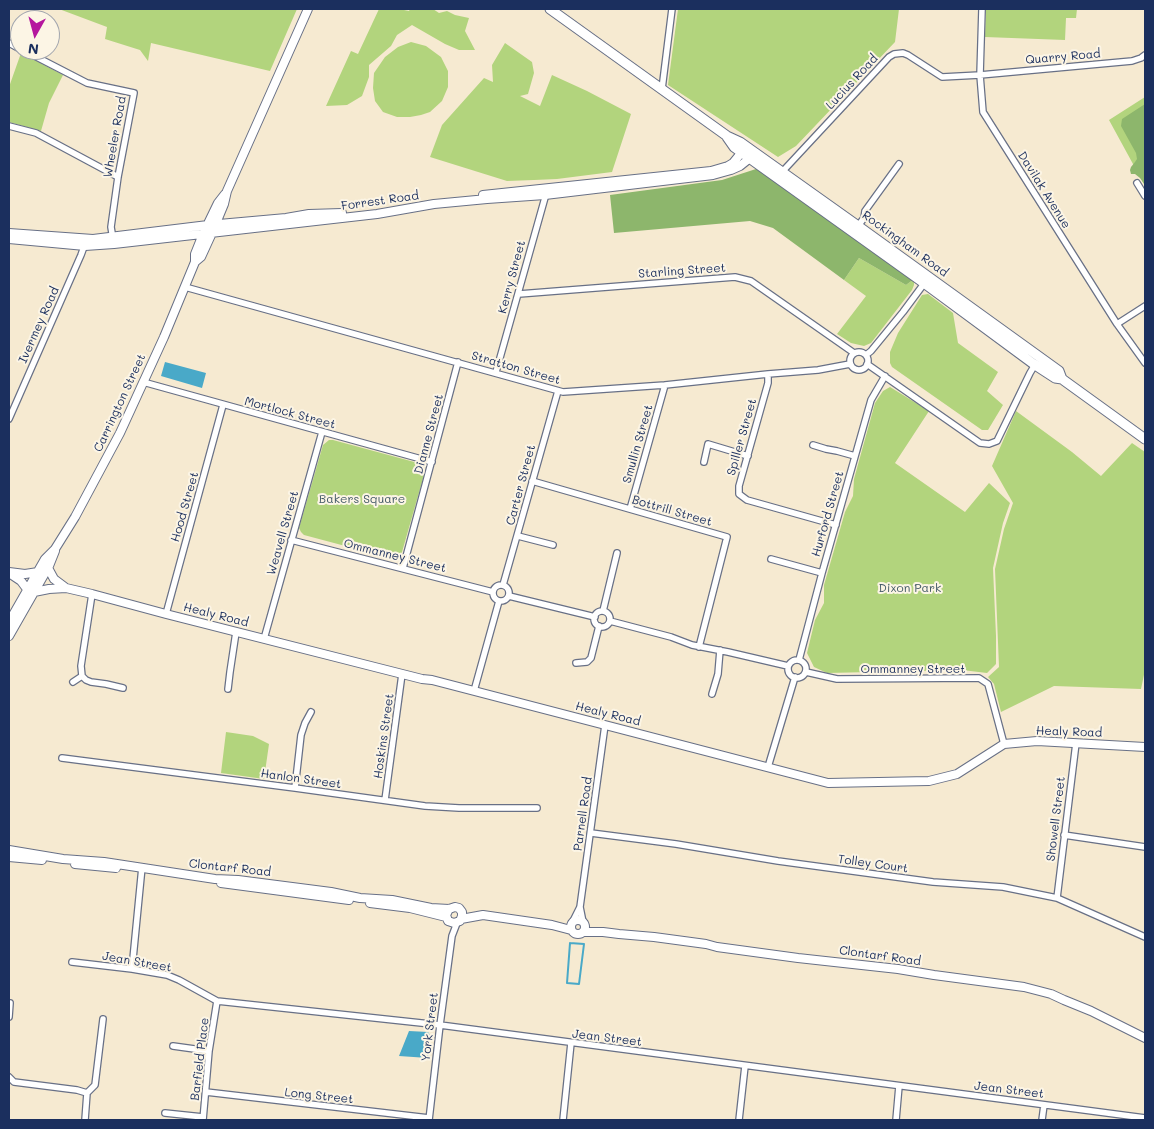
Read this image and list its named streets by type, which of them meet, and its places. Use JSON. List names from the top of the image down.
{
  "streets": {
    "main road": ["Rockingham Road"],
    "street": [
      "Quarry Road",
      "Lucius Road",
      "Wheeler Road",
      "Davilak Avenue",
      "Forrest Road",
      "Starling Street",
      "Kerry Street",
      "Ivermey Road",
      "Stratton Street",
      "Carrington Street",
      "Mortlock Street",
      "Dianne Street",
      "Spiller Street",
      "Smullin Street",
      "Carter Street",
      "Hood Street",
      "Bottrill Street",
      "Hurford Street",
      "Weavell Street",
      "Ommanney Street",
      "Healy Road",
      "Hoskins Street",
      "Hanlon Street",
      "Parnell Road",
      "Showell Street",
      "Tolley Court",
      "Clontarf Road",
      "Jean Street",
      "York Street",
      "Barfield Place",
      "Long Street"
    ]
  },
  "crossings": [
    ["Quarry Road", "Lucius Road"],
    ["Quarry Road", "Davilak Avenue"],
    ["Lucius Road", "Davilak Avenue"],
    ["Lucius Road", "Rockingham Road"],
    ["Wheeler Road", "Forrest Road"],
    ["Forrest Road", "Rockingham Road"],
    ["Forrest Road", "Kerry Street"],
    ["Forrest Road", "Ivermey Road"],
    ["Forrest Road", "Carrington Street"],
    ["Starling Street", "Kerry Street"],
    ["Starling Street", "Stratton Street"],
    ["Kerry Street", "Stratton Street"],
    ["Stratton Street", "Carrington Street"],
    ["Stratton Street", "Dianne Street"],
    ["Stratton Street", "Spiller Street"],
    ["Stratton Street", "Smullin Street"],
    ["Stratton Street", "Carter Street"],
    ["Carrington Street", "Mortlock Street"],
    ["Carrington Street", "Healy Road"],
    ["Mortlock Street", "Dianne Street"],
    ["Mortlock Street", "Hood Street"],
    ["Mortlock Street", "Weavell Street"],
    ["Dianne Street", "Ommanney Street"],
    ["Spiller Street", "Hurford Street"],
    ["Smullin Street", "Bottrill Street"],
    ["Carter Street", "Bottrill Street"],
    ["Carter Street", "Ommanney Street"],
    ["Hood Street", "Healy Road"],
    ["Hurford Street", "Ommanney Street"],
    ["Weavell Street", "Ommanney Street"],
    ["Weavell Street", "Healy Road"],
    ["Ommanney Street", "Healy Road"],
    ["Healy Road", "Hoskins Street"],
    ["Healy Road", "Parnell Road"],
    ["Healy Road", "Showell Street"],
    ["Hoskins Street", "Hanlon Street"],
    ["Parnell Road", "Tolley Court"],
    ["Parnell Road", "Clontarf Road"],
    ["Showell Street", "Tolley Court"],
    ["Clontarf Road", "York Street"],
    ["Jean Street", "York Street"],
    ["Jean Street", "Barfield Place"],
    ["York Street", "Long Street"],
    ["Barfield Place", "Long Street"]
  ],
  "parks": ["Bakers Square", "Dixon Park"],
  "north": "bottom"
}
